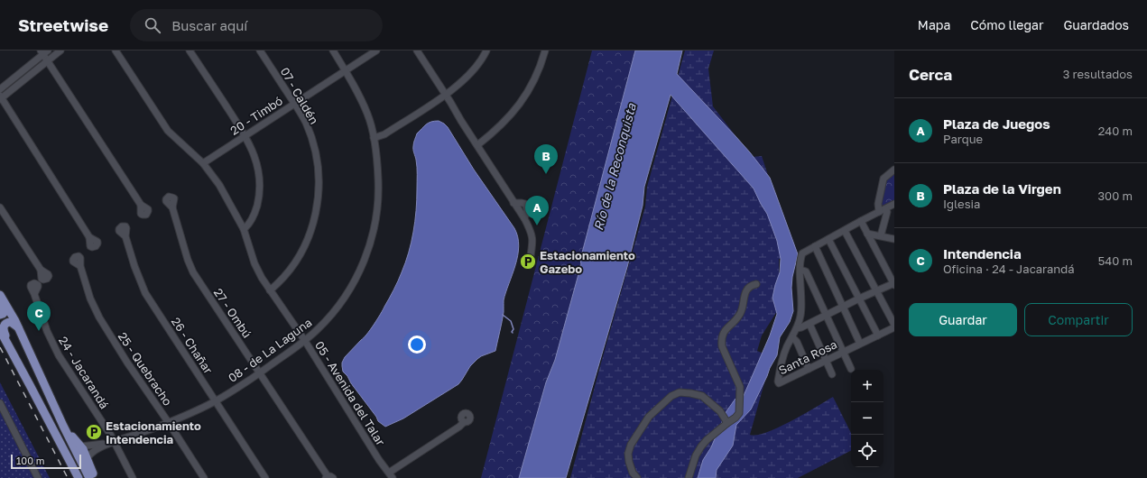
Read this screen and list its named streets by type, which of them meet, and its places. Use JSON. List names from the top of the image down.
{
  "streets": {
    "street": [
      "07 - Caldén",
      "20 - Timbó",
      "27 - Ombú",
      "26 - Chañar",
      "08 - de La Laguna",
      "Santa Rosa",
      "25 - Quebracho",
      "24 - Jacarandá",
      "05 - Avenida del Talar"
    ]
  },
  "crossings": [
    ["07 - Caldén", "20 - Timbó"],
    ["07 - Caldén", "05 - Avenida del Talar"],
    ["20 - Timbó", "08 - de La Laguna"],
    ["20 - Timbó", "05 - Avenida del Talar"],
    ["27 - Ombú", "08 - de La Laguna"],
    ["26 - Chañar", "08 - de La Laguna"],
    ["08 - de La Laguna", "25 - Quebracho"],
    ["08 - de La Laguna", "24 - Jacarandá"],
    ["08 - de La Laguna", "05 - Avenida del Talar"]
  ],
  "water": ["Río de la Reconquista"],
  "places": {
    "parking": ["Estacionamiento Gazebo", "Estacionamiento Intendencia"]
  },
  "scale_bar": "100 m",
  "page": {
    "header": "Streetwise",
    "search": "Buscar aquí",
    "nav": ["Mapa", "Cómo llegar", "Guardados"],
    "heading": ["Cerca", "3 resultados"],
    "list": [
      {
        "mark": "A",
        "name": "Plaza de Juegos",
        "note": "Parque",
        "value": "240 m"
      },
      {
        "mark": "B",
        "name": "Plaza de la Virgen",
        "note": "Iglesia",
        "value": "300 m"
      },
      {
        "mark": "C",
        "name": "Intendencia",
        "note": "Oficina · 24 - Jacarandá",
        "value": "540 m"
      }
    ],
    "pins": ["B", "A", "C"],
    "buttons": ["Guardar", "Compartir"],
    "map_buttons": ["+", "−"],
    "scale": "100 m"
  }
}
